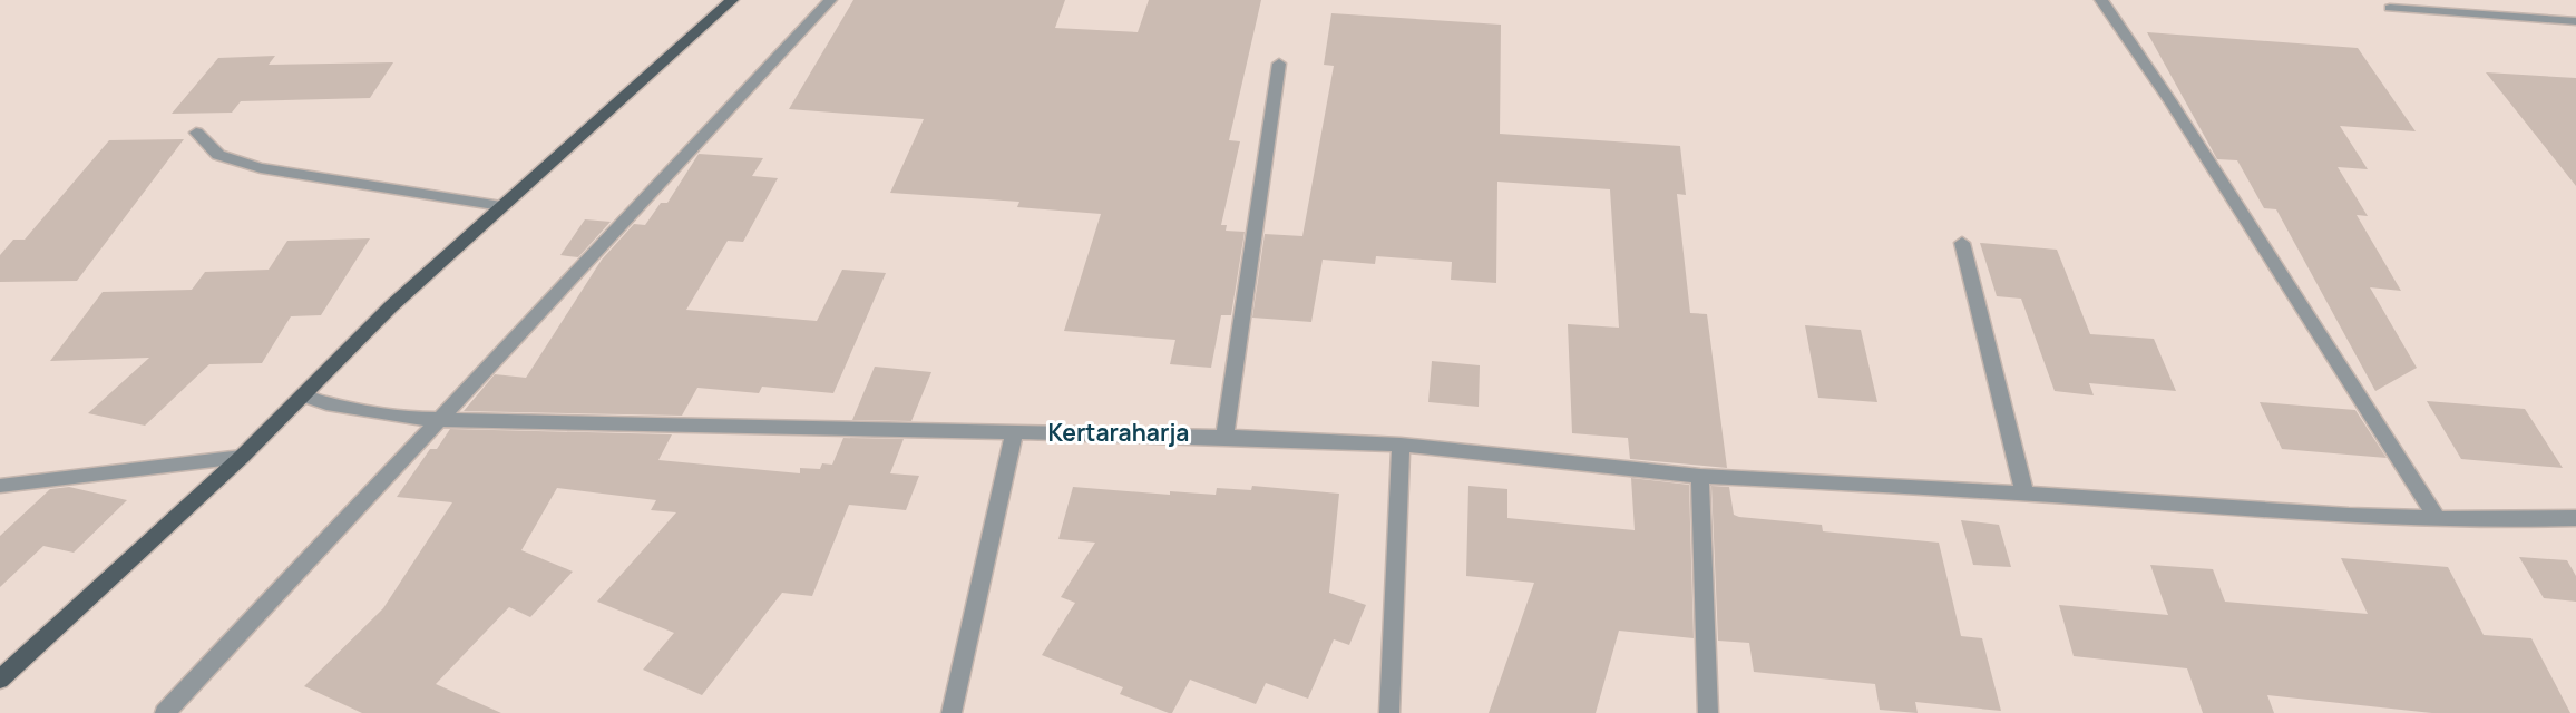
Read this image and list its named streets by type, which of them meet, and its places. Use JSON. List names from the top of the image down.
{
  "districts": ["Kertaraharja"]
}
